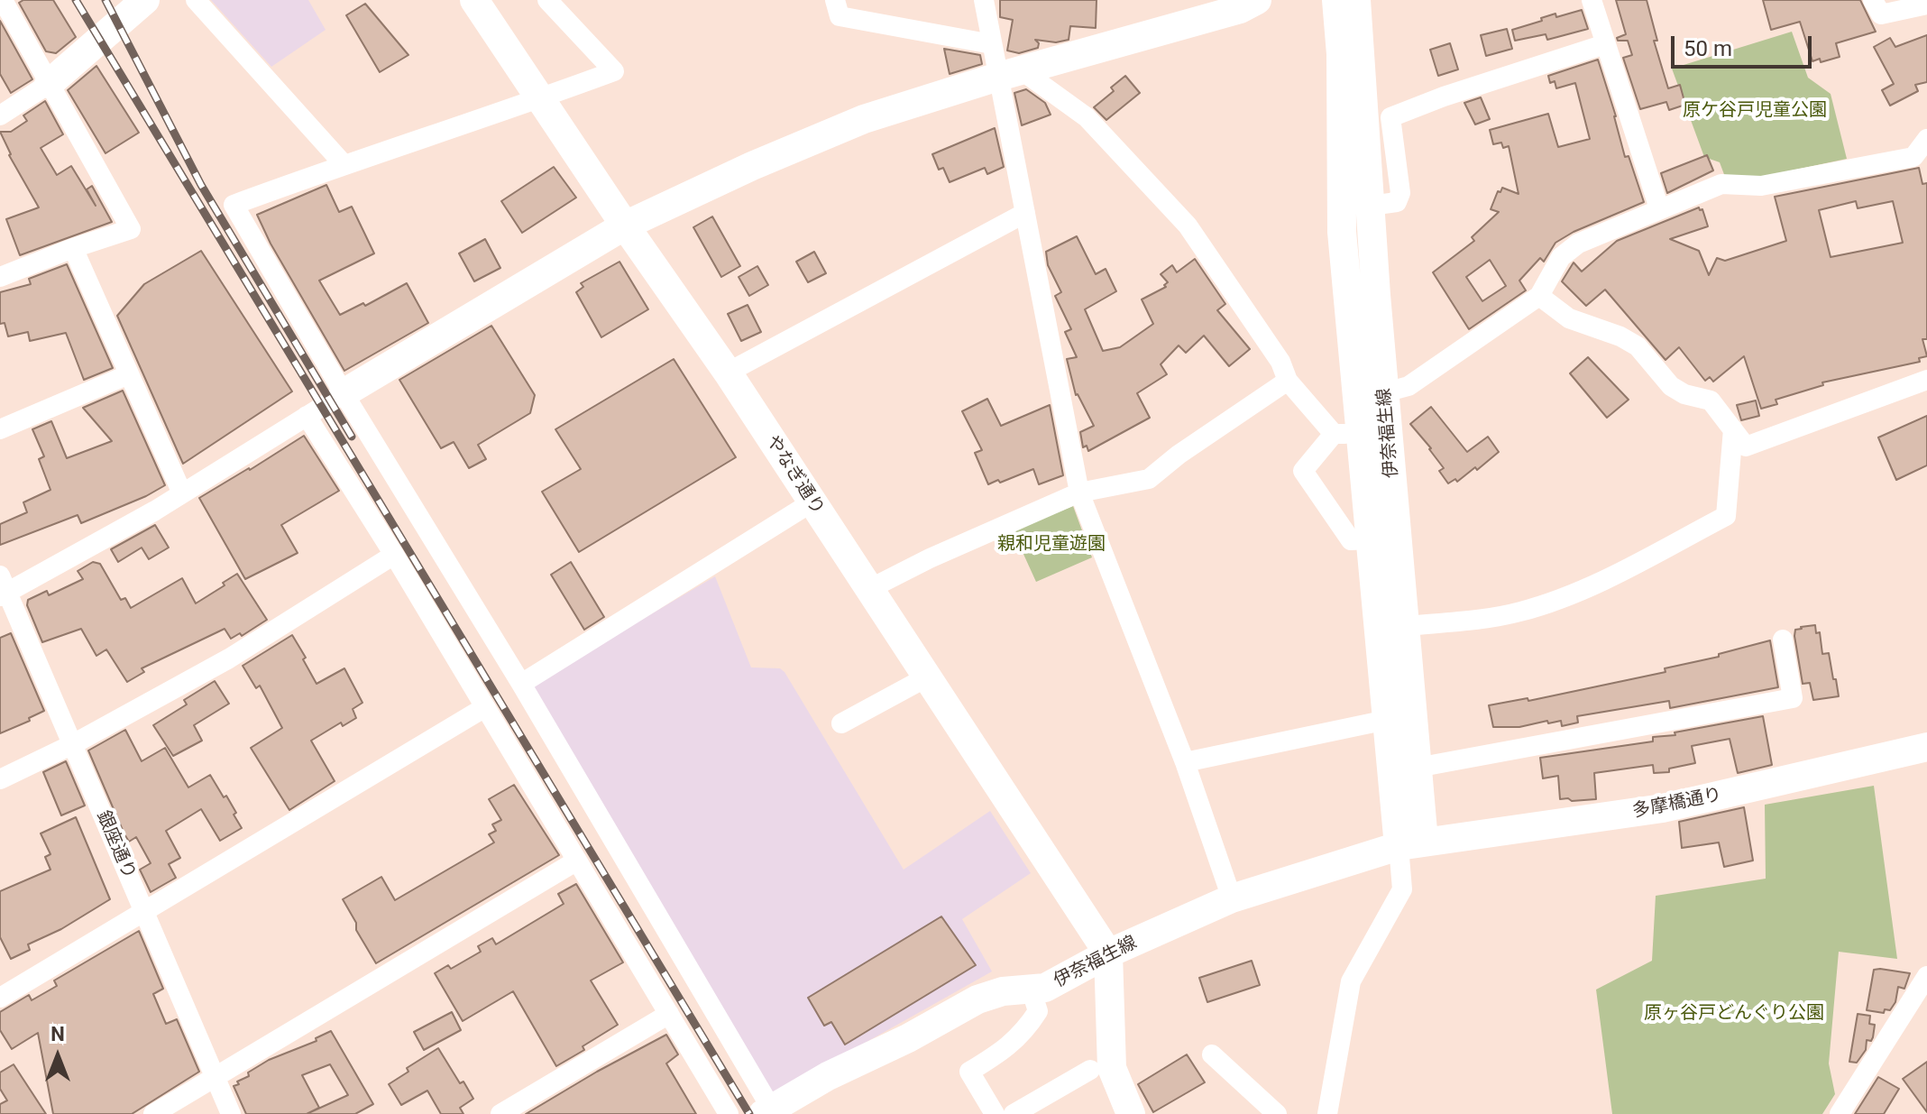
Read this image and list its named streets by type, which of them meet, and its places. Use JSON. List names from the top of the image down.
{
  "streets": {
    "street": [
      "伊奈福生線",
      "やなぎ通り",
      "多摩橋通り",
      "銀座通り"
    ]
  },
  "crossings": [
    ["伊奈福生線", "やなぎ通り"],
    ["伊奈福生線", "多摩橋通り"]
  ],
  "parks": ["原ケ谷戸児童公園", "親和児童遊園", "原ヶ谷戸どんぐり公園"],
  "scale_bar": "50 m",
  "north": "top"
}
